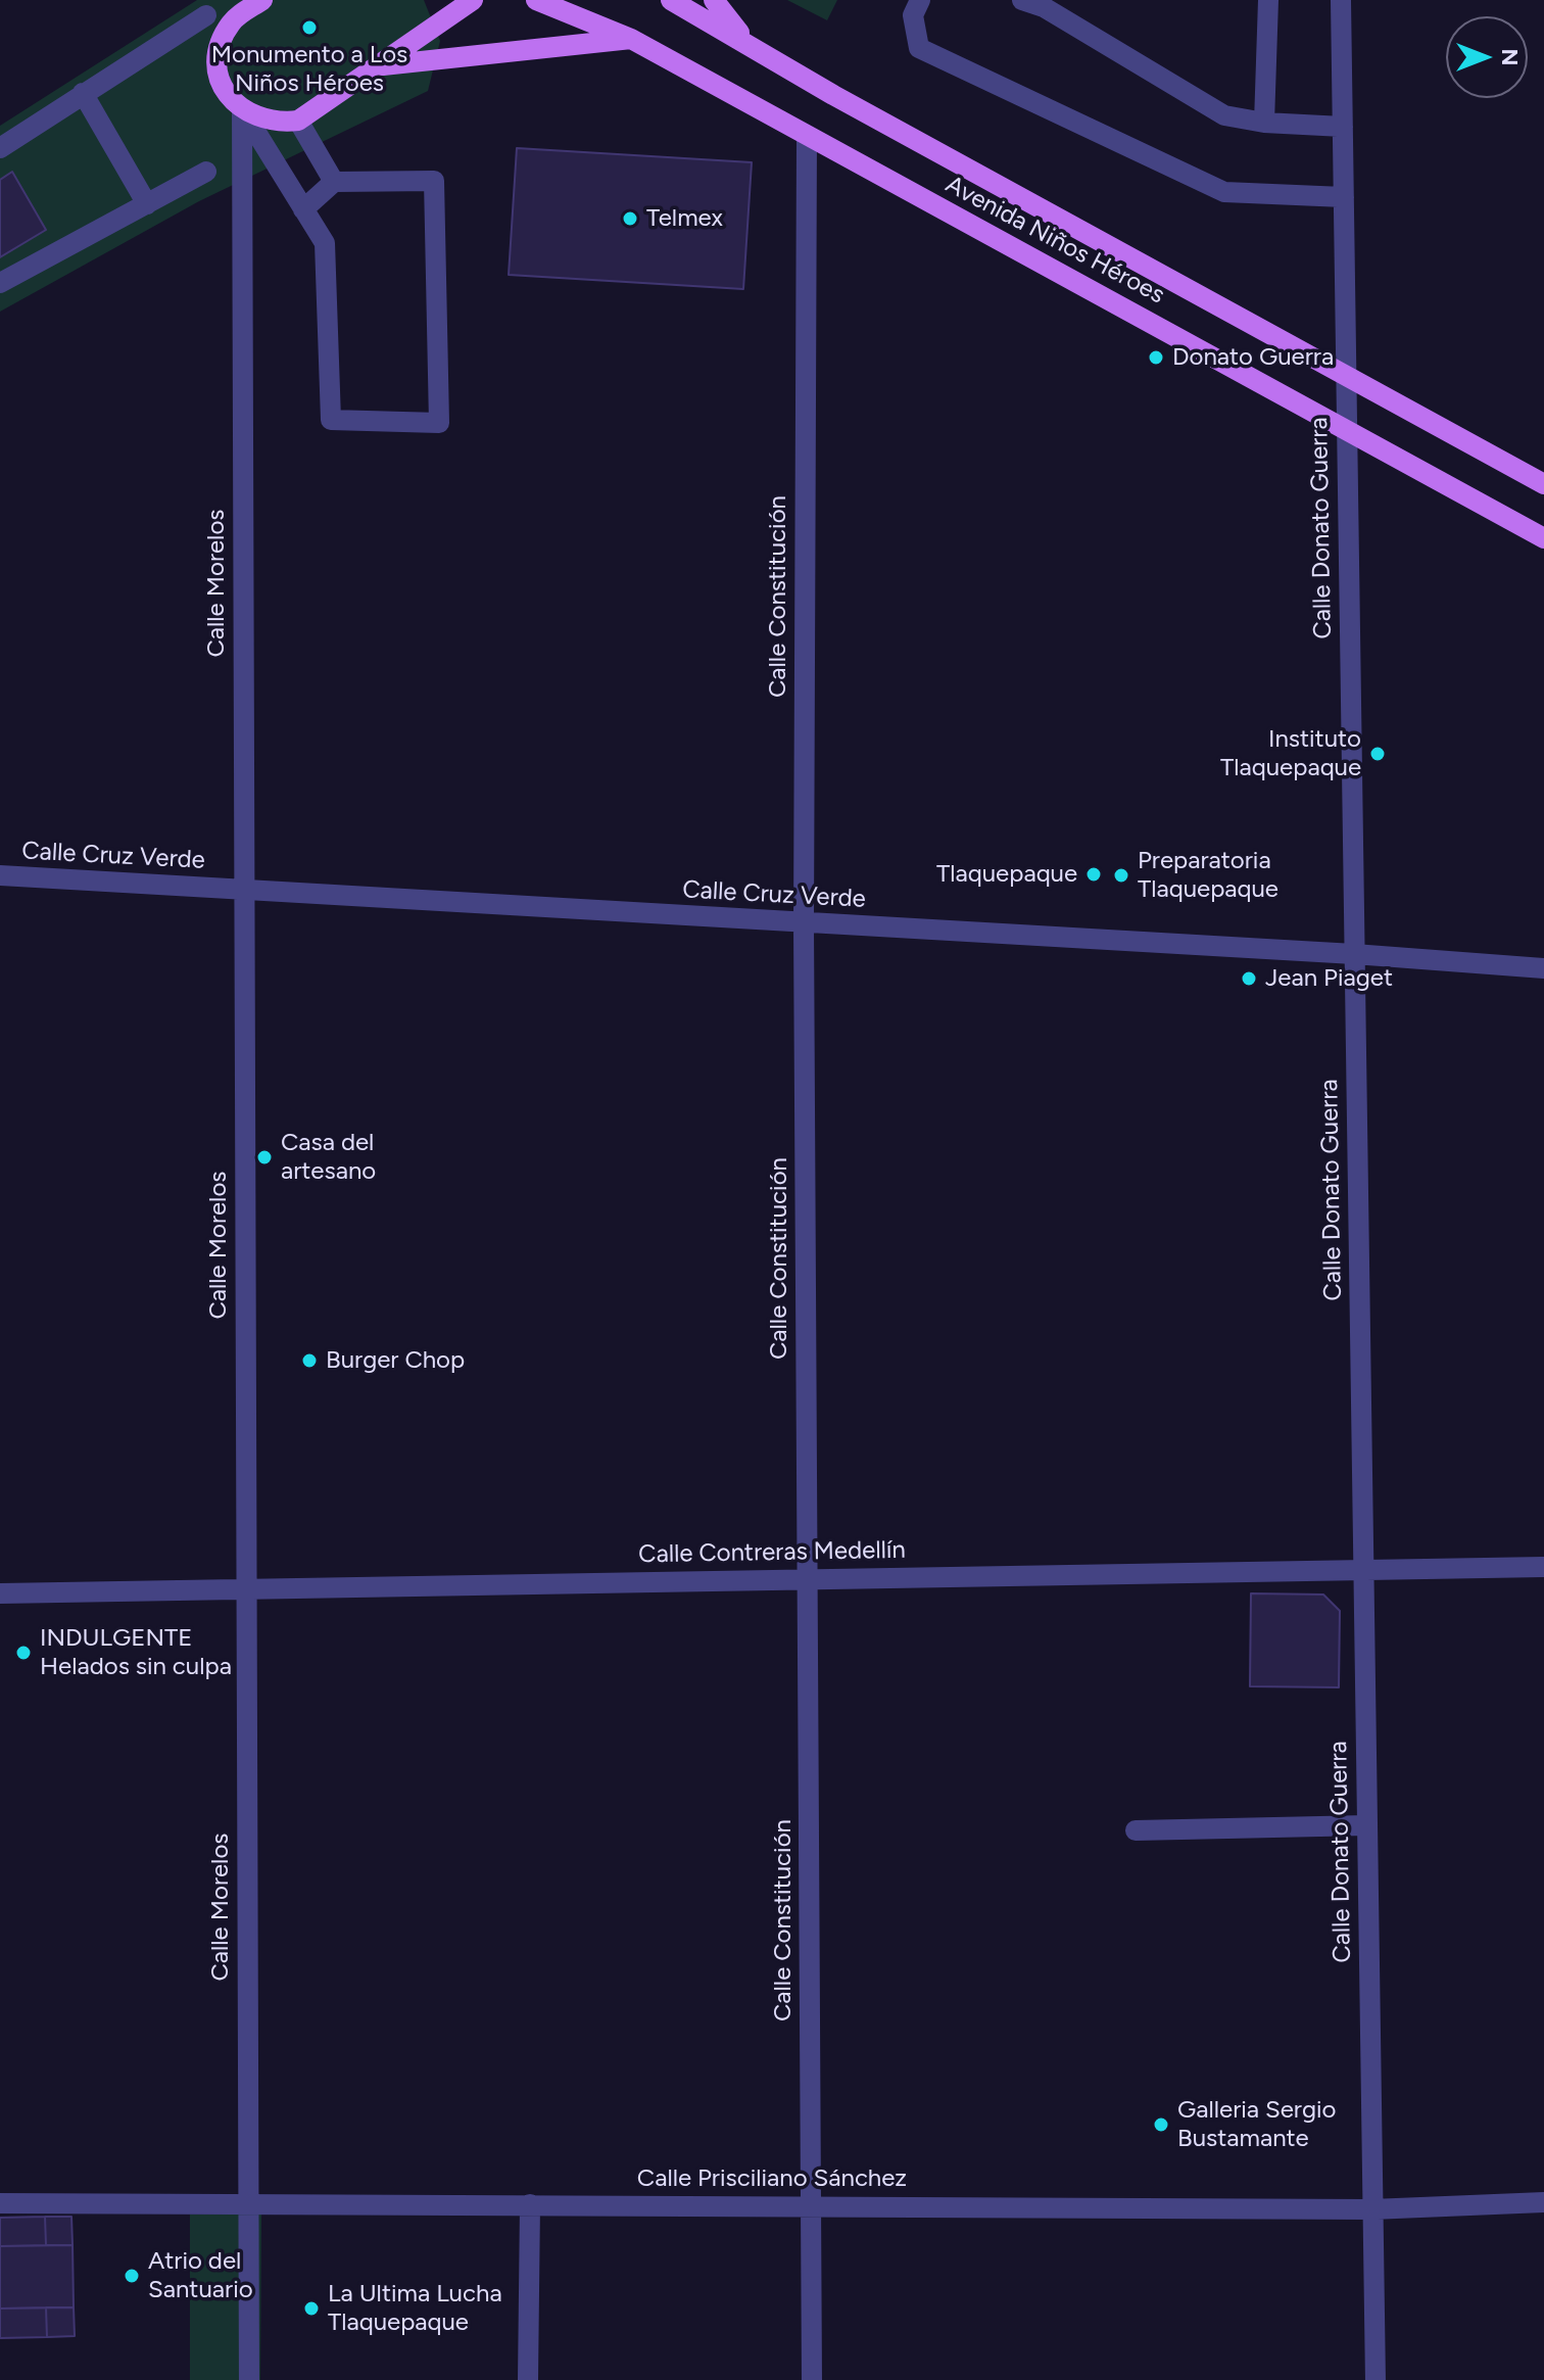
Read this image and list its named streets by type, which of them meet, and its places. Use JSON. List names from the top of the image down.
{
  "streets": {
    "main road": ["Avenida Niños Héroes"],
    "street": [
      "Calle Donato Guerra",
      "Calle Morelos",
      "Calle Constitución",
      "Calle Cruz Verde",
      "Calle Contreras Medellín",
      "Calle Prisciliano Sánchez"
    ]
  },
  "crossings": [
    ["Avenida Niños Héroes", "Calle Donato Guerra"],
    ["Avenida Niños Héroes", "Calle Constitución"],
    ["Calle Donato Guerra", "Calle Cruz Verde"],
    ["Calle Donato Guerra", "Calle Contreras Medellín"],
    ["Calle Donato Guerra", "Calle Prisciliano Sánchez"],
    ["Calle Morelos", "Calle Cruz Verde"],
    ["Calle Morelos", "Calle Contreras Medellín"],
    ["Calle Morelos", "Calle Prisciliano Sánchez"],
    ["Calle Constitución", "Calle Cruz Verde"],
    ["Calle Constitución", "Calle Contreras Medellín"],
    ["Calle Constitución", "Calle Prisciliano Sánchez"]
  ],
  "places": [
    "Monumento a Los Niños Héroes",
    "Telmex",
    "Donato Guerra",
    "Instituto Tlaquepaque",
    "Tlaquepaque",
    "Preparatoria Tlaquepaque",
    "Jean Piaget",
    "Casa del artesano",
    "Burger Chop",
    "INDULGENTE Helados sin culpa",
    "Galleria Sergio Bustamante",
    "Atrio del Santuario",
    "La Ultima Lucha Tlaquepaque"
  ],
  "north": "right"
}
